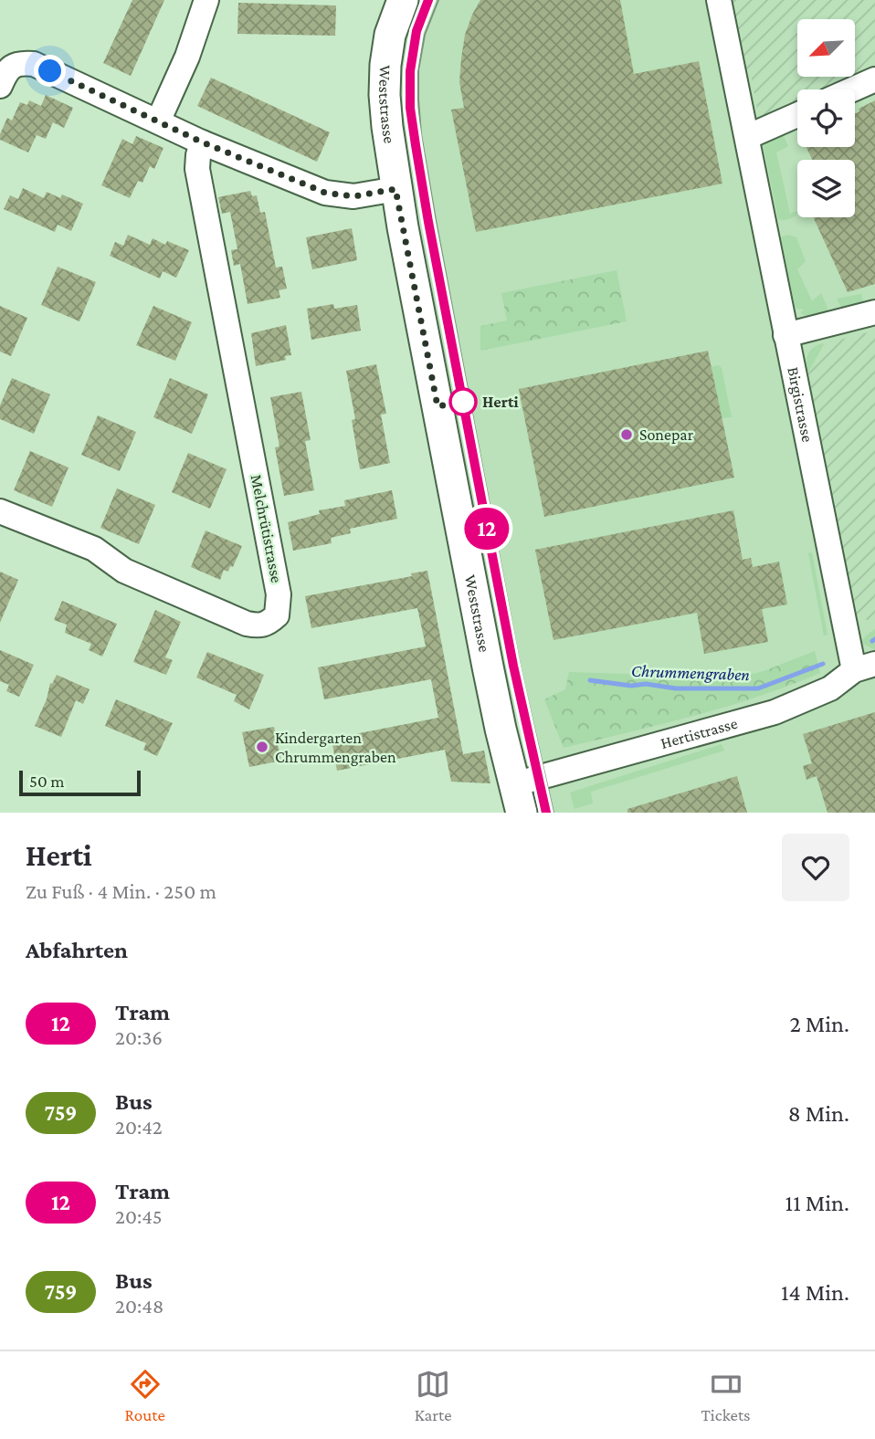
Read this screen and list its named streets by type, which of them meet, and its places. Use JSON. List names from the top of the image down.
{
  "streets": {
    "main road": ["Weststrasse"],
    "street": ["Birgistrasse", "Melchrütistrasse", "Hertistrasse"]
  },
  "crossings": [
    ["Weststrasse", "Hertistrasse"],
    ["Birgistrasse", "Hertistrasse"]
  ],
  "water": ["Chrummengraben"],
  "places": ["Herti", "Sonepar", "Kindergarten Chrummengraben"],
  "lines": ["tram line 12"],
  "scale_bar": "50 m",
  "north": "bottom left",
  "page": {
    "on_map": "12",
    "scale": "50 m",
    "heading": [
      ["Herti", "Zu Fuß · 4 Min. · 250 m"],
      "Abfahrten"
    ],
    "list": [
      {
        "mark": "12",
        "name": "Tram",
        "note": "20:36",
        "value": "2 Min."
      },
      {
        "mark": "759",
        "name": "Bus",
        "note": "20:42",
        "value": "8 Min."
      },
      {
        "mark": "12",
        "name": "Tram",
        "note": "20:45",
        "value": "11 Min."
      },
      {
        "mark": "759",
        "name": "Bus",
        "note": "20:48",
        "value": "14 Min."
      }
    ],
    "tabs": ["Route", "Karte", "Tickets"]
  }
}
